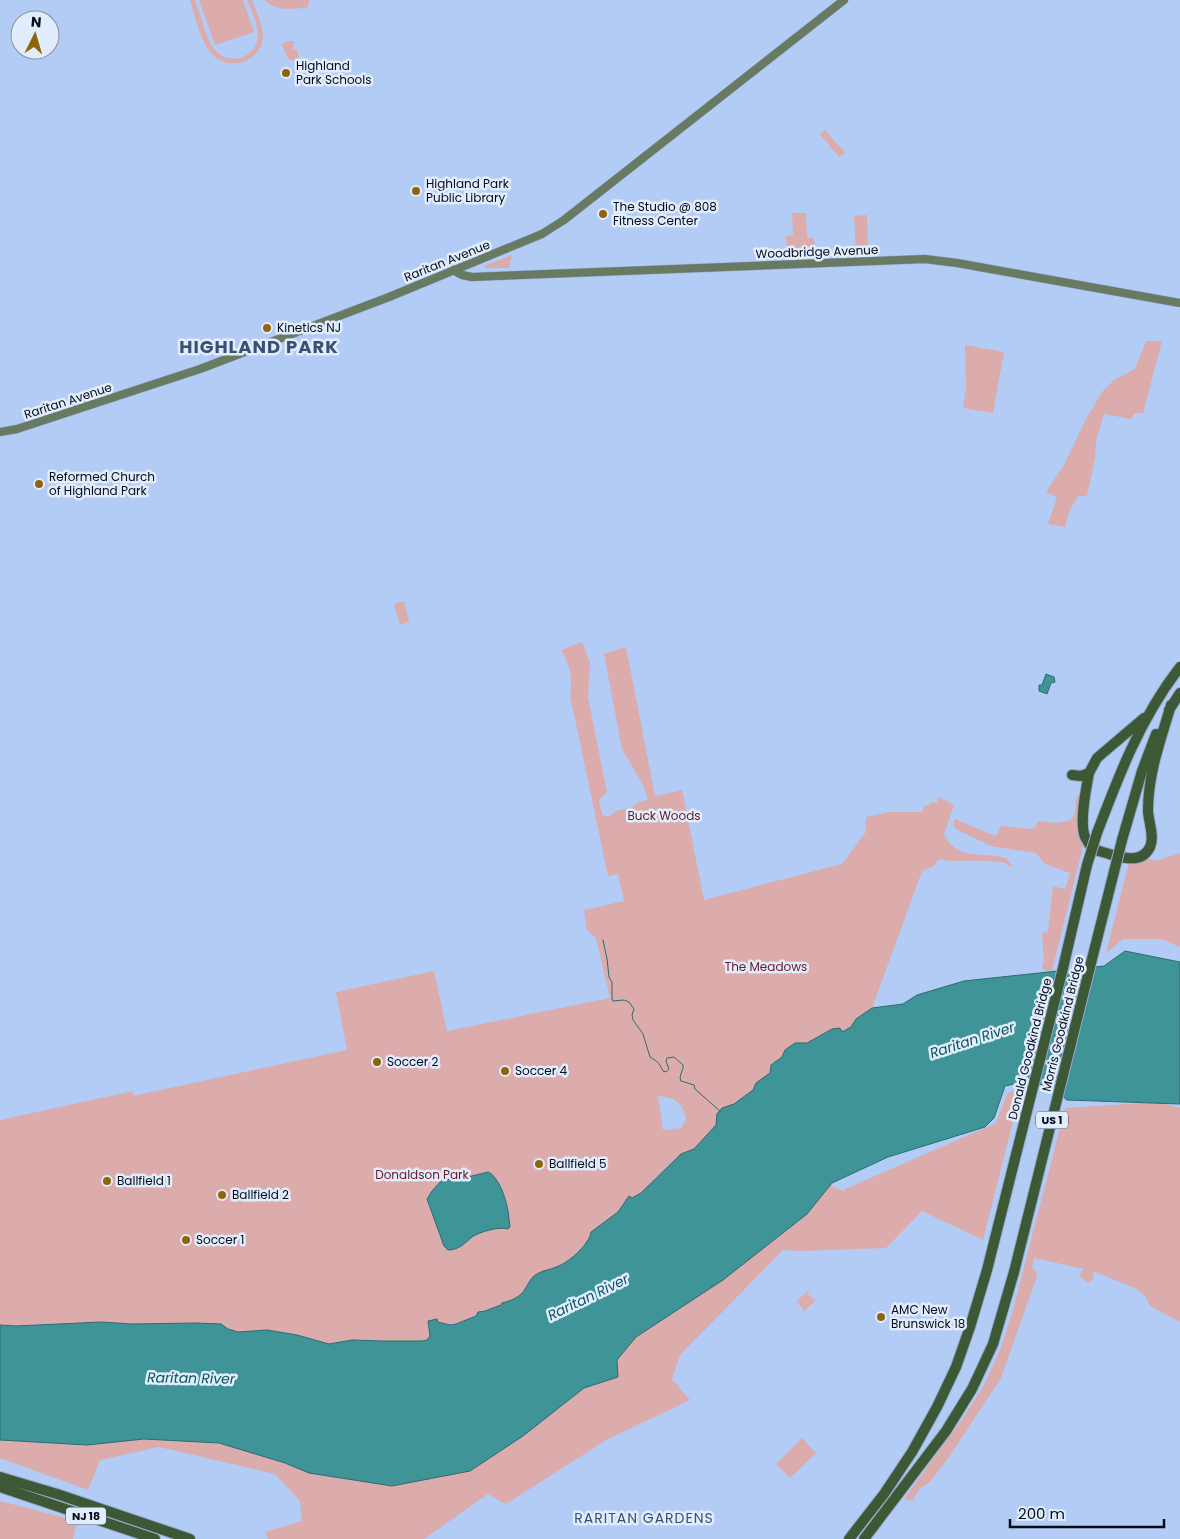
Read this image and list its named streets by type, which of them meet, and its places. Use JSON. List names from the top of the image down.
{
  "streets": {
    "highway": [
      "Morris Goodkind Bridge",
      "Donald Goodkind Bridge",
      "US 1",
      "NJ 18"
    ],
    "main road": ["Woodbridge Avenue", "Raritan Avenue"]
  },
  "crossings": [
    ["Woodbridge Avenue", "Raritan Avenue"],
    ["Morris Goodkind Bridge", "US 1"],
    ["Donald Goodkind Bridge", "US 1"]
  ],
  "districts": ["HIGHLAND PARK", "RARITAN GARDENS"],
  "water": ["Raritan River"],
  "parks": ["Buck Woods", "The Meadows", "Donaldson Park"],
  "places": [
    "Highland Park Schools",
    "Highland Park Public Library",
    "The Studio @ 808 Fitness Center",
    "Kinetics NJ",
    "Reformed Church of Highland Park",
    "Soccer 2",
    "Soccer 4",
    "Ballfield 5",
    "Ballfield 1",
    "Ballfield 2",
    "Soccer 1",
    "AMC New Brunswick 18"
  ],
  "scale_bar": "200 m",
  "north": "top"
}
